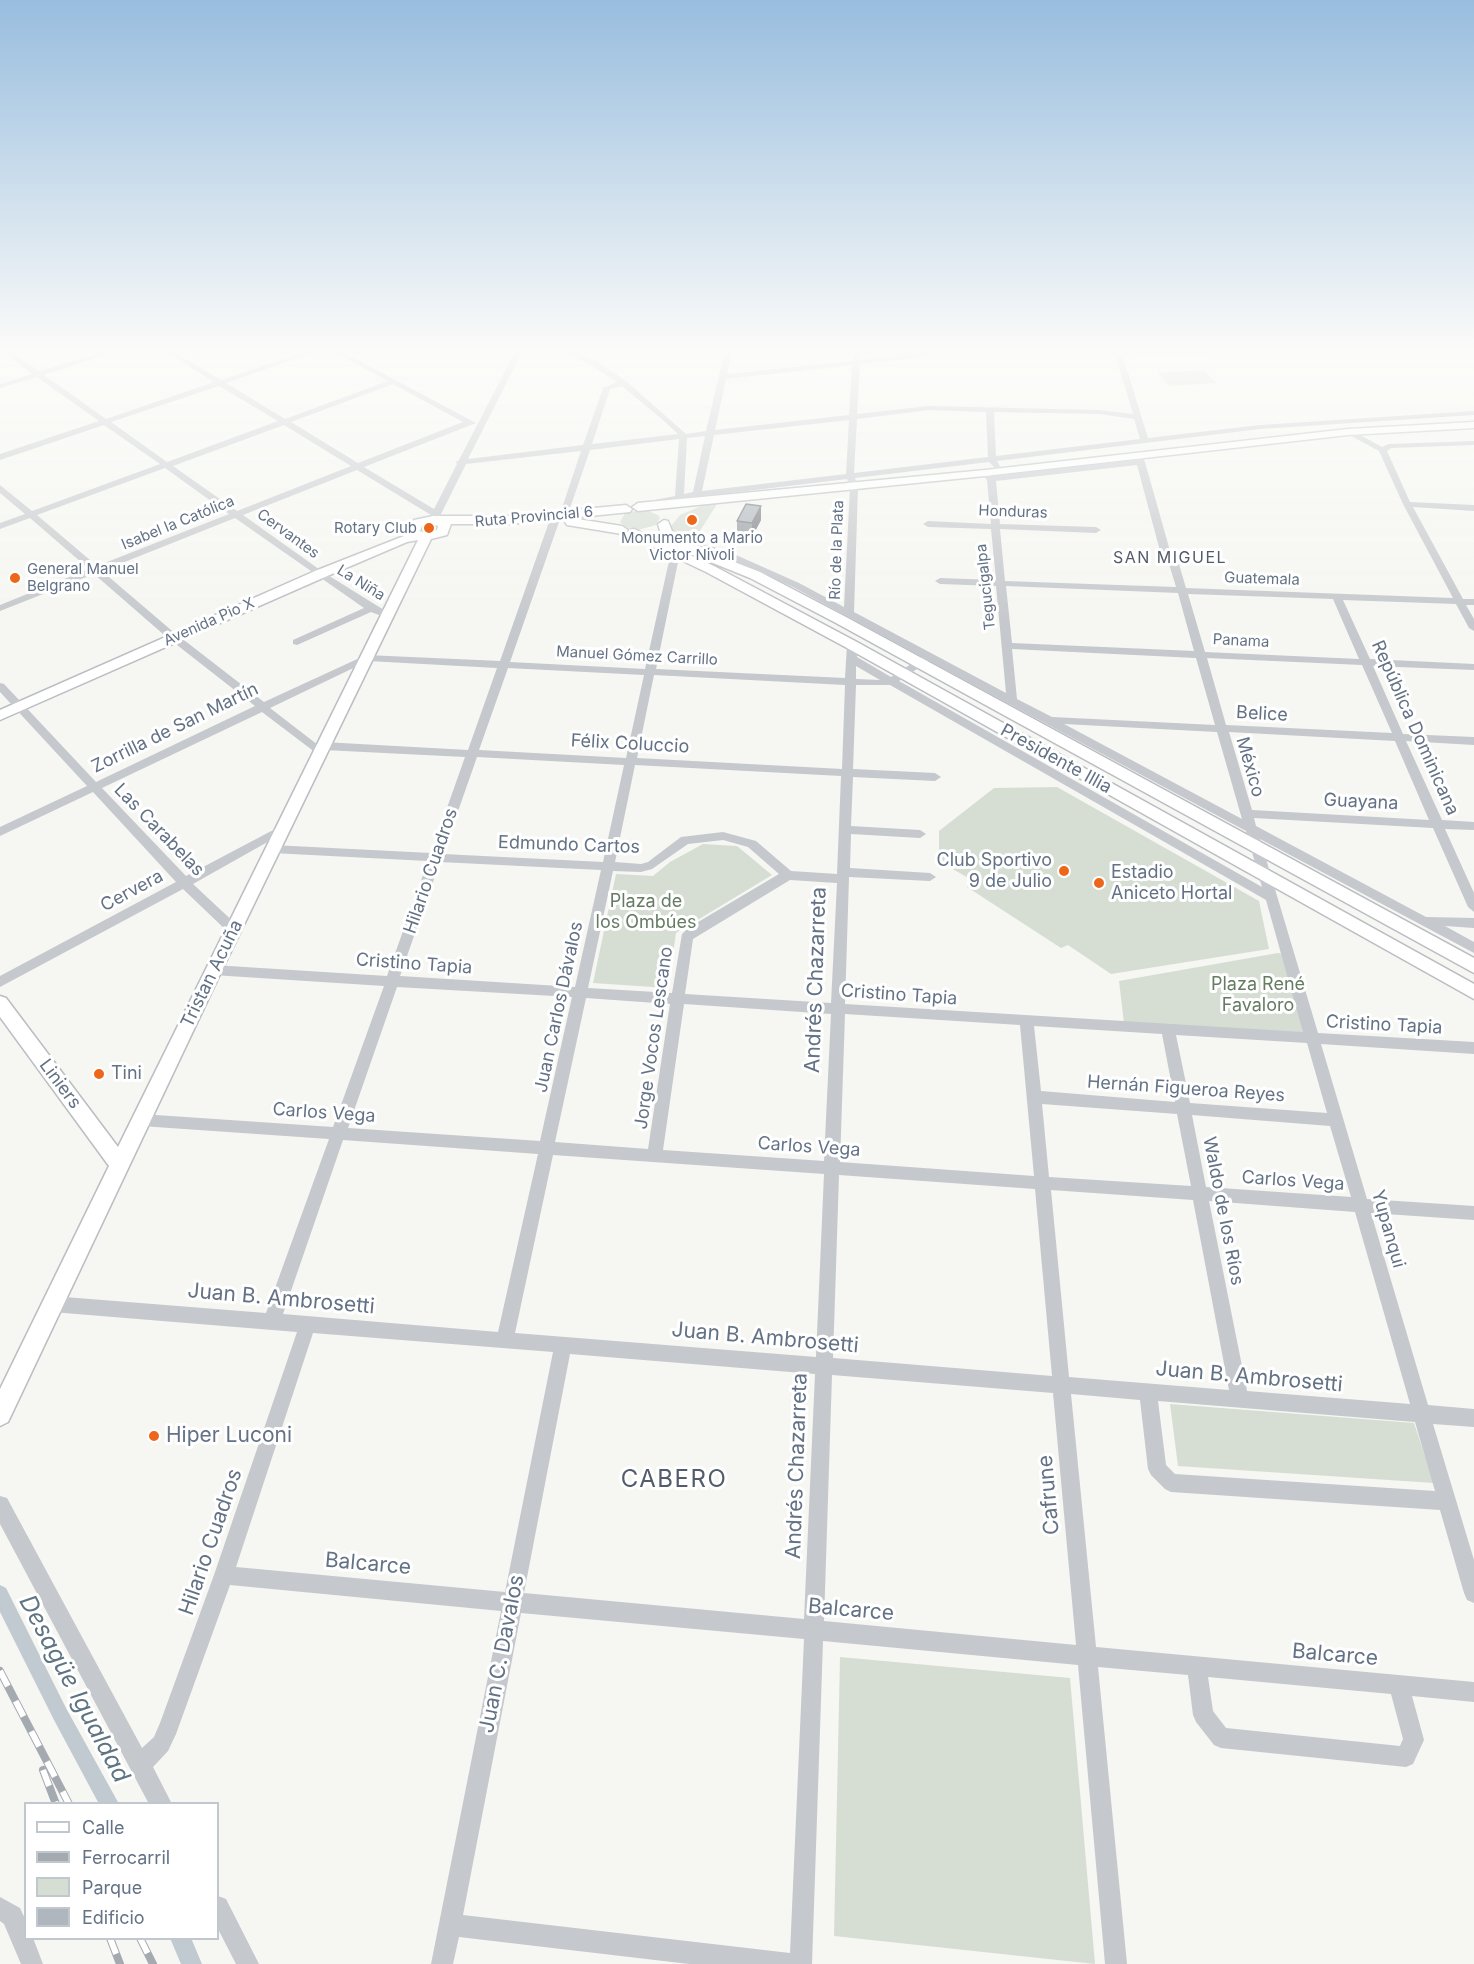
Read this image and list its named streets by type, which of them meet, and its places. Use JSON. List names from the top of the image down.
{
  "streets": {
    "main road": [
      "Ruta Provincial 6",
      "Avenida Pio X",
      "Presidente Illia",
      "Tristan Acuña",
      "Liniers"
    ],
    "street": [
      "Honduras",
      "Isabel la Católica",
      "Cervantes",
      "Río de la Plata",
      "Guatemala",
      "La Niña",
      "Tegucigalpa",
      "Panama",
      "Manuel Gómez Carrillo",
      "Belice",
      "Zorrilla de San Martín",
      "República Dominicana",
      "Félix Coluccio",
      "México",
      "Guayana",
      "Las Carabelas",
      "Edmundo Cartos",
      "Hilario Cuadros",
      "Cervera",
      "Cristino Tapia",
      "Andrés Chazarreta",
      "Juan Carlos Dávalos",
      "Jorge Vocos Lescano",
      "Hernán Figueroa Reyes",
      "Carlos Vega",
      "Waldo de los Ríos",
      "Yupanqui",
      "Juan B. Ambrosetti",
      "Cafrune",
      "Balcarce",
      "Juan C. Davalos"
    ]
  },
  "crossings": [
    ["Honduras", "Tegucigalpa"],
    ["Ruta Provincial 6", "Avenida Pio X"],
    ["Ruta Provincial 6", "Presidente Illia"],
    ["Ruta Provincial 6", "Hilario Cuadros"],
    ["Ruta Provincial 6", "Tristan Acuña"],
    ["Isabel la Católica", "Cervantes"],
    ["Cervantes", "La Niña"],
    ["Cervantes", "Avenida Pio X"],
    ["Guatemala", "Tegucigalpa"],
    ["Guatemala", "República Dominicana"],
    ["Guatemala", "México"],
    ["La Niña", "Avenida Pio X"],
    ["La Niña", "Tristan Acuña"],
    ["Tegucigalpa", "Panama"],
    ["Avenida Pio X", "Las Carabelas"],
    ["Avenida Pio X", "Tristan Acuña"],
    ["Panama", "República Dominicana"],
    ["Panama", "México"],
    ["Manuel Gómez Carrillo", "Zorrilla de San Martín"],
    ["Manuel Gómez Carrillo", "Presidente Illia"],
    ["Manuel Gómez Carrillo", "Hilario Cuadros"],
    ["Manuel Gómez Carrillo", "Tristan Acuña"],
    ["Manuel Gómez Carrillo", "Andrés Chazarreta"],
    ["Manuel Gómez Carrillo", "Juan Carlos Dávalos"],
    ["Belice", "República Dominicana"],
    ["Belice", "México"],
    ["Zorrilla de San Martín", "Las Carabelas"],
    ["Zorrilla de San Martín", "Tristan Acuña"],
    ["República Dominicana", "Guayana"],
    ["Félix Coluccio", "Hilario Cuadros"],
    ["Félix Coluccio", "Tristan Acuña"],
    ["Félix Coluccio", "Andrés Chazarreta"],
    ["Félix Coluccio", "Juan Carlos Dávalos"],
    ["Presidente Illia", "México"],
    ["Presidente Illia", "Andrés Chazarreta"],
    ["Presidente Illia", "Juan Carlos Dávalos"],
    ["Presidente Illia", "Yupanqui"],
    ["México", "Guayana"],
    ["México", "Yupanqui"],
    ["Las Carabelas", "Cervera"],
    ["Las Carabelas", "Tristan Acuña"],
    ["Edmundo Cartos", "Hilario Cuadros"],
    ["Edmundo Cartos", "Tristan Acuña"],
    ["Edmundo Cartos", "Juan Carlos Dávalos"],
    ["Edmundo Cartos", "Jorge Vocos Lescano"],
    ["Hilario Cuadros", "Cristino Tapia"],
    ["Hilario Cuadros", "Carlos Vega"],
    ["Hilario Cuadros", "Juan B. Ambrosetti"],
    ["Hilario Cuadros", "Balcarce"],
    ["Cervera", "Tristan Acuña"],
    ["Cristino Tapia", "Tristan Acuña"],
    ["Cristino Tapia", "Andrés Chazarreta"],
    ["Cristino Tapia", "Juan Carlos Dávalos"],
    ["Cristino Tapia", "Jorge Vocos Lescano"],
    ["Cristino Tapia", "Waldo de los Ríos"],
    ["Cristino Tapia", "Yupanqui"],
    ["Cristino Tapia", "Cafrune"],
    ["Tristan Acuña", "Liniers"],
    ["Tristan Acuña", "Carlos Vega"],
    ["Tristan Acuña", "Juan B. Ambrosetti"],
    ["Andrés Chazarreta", "Carlos Vega"],
    ["Andrés Chazarreta", "Juan B. Ambrosetti"],
    ["Andrés Chazarreta", "Balcarce"],
    ["Juan Carlos Dávalos", "Carlos Vega"],
    ["Juan Carlos Dávalos", "Juan B. Ambrosetti"],
    ["Jorge Vocos Lescano", "Carlos Vega"],
    ["Hernán Figueroa Reyes", "Waldo de los Ríos"],
    ["Hernán Figueroa Reyes", "Yupanqui"],
    ["Hernán Figueroa Reyes", "Cafrune"],
    ["Carlos Vega", "Waldo de los Ríos"],
    ["Carlos Vega", "Yupanqui"],
    ["Carlos Vega", "Cafrune"],
    ["Waldo de los Ríos", "Juan B. Ambrosetti"],
    ["Yupanqui", "Juan B. Ambrosetti"],
    ["Juan B. Ambrosetti", "Cafrune"],
    ["Juan B. Ambrosetti", "Juan C. Davalos"],
    ["Cafrune", "Balcarce"],
    ["Balcarce", "Juan C. Davalos"]
  ],
  "districts": ["SAN MIGUEL", "CABERO"],
  "water": ["Desagüe Igualdad"],
  "parks": ["Plaza de los Ombúes", "Plaza René Favaloro"],
  "places": [
    "Monumento a Mario Victor Nivoli",
    "Rotary Club",
    "General Manuel Belgrano",
    "Club Sportivo 9 de Julio",
    "Estadio Aniceto Hortal",
    "Tini",
    "Hiper Luconi"
  ],
  "legend": [
    "Calle",
    "Ferrocarril",
    "Parque",
    "Edificio"
  ]
}
